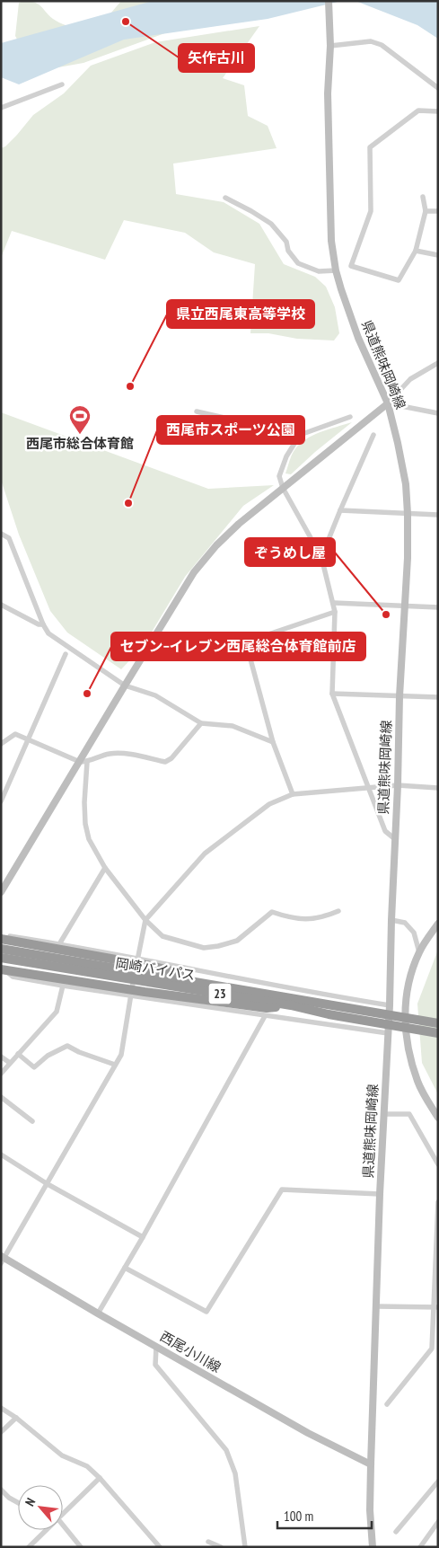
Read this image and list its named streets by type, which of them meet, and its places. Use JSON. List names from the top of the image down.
{
  "streets": {
    "highway": ["岡崎バイパス", "23"],
    "main road": ["県道熊味岡崎線", "西尾小川線"]
  },
  "crossings": [
    ["県道熊味岡崎線", "西尾小川線"],
    ["岡崎バイパス", "23"]
  ],
  "places": {
    "other": [
      "矢作古川",
      "県立西尾東高等学校",
      "西尾市スポーツ公園",
      "ぞうめし屋",
      "セブン−イレブン西尾総合体育館前店"
    ],
    "sports": ["西尾市総合体育館"]
  },
  "scale_bar": "100 m",
  "north": "top left"
}
